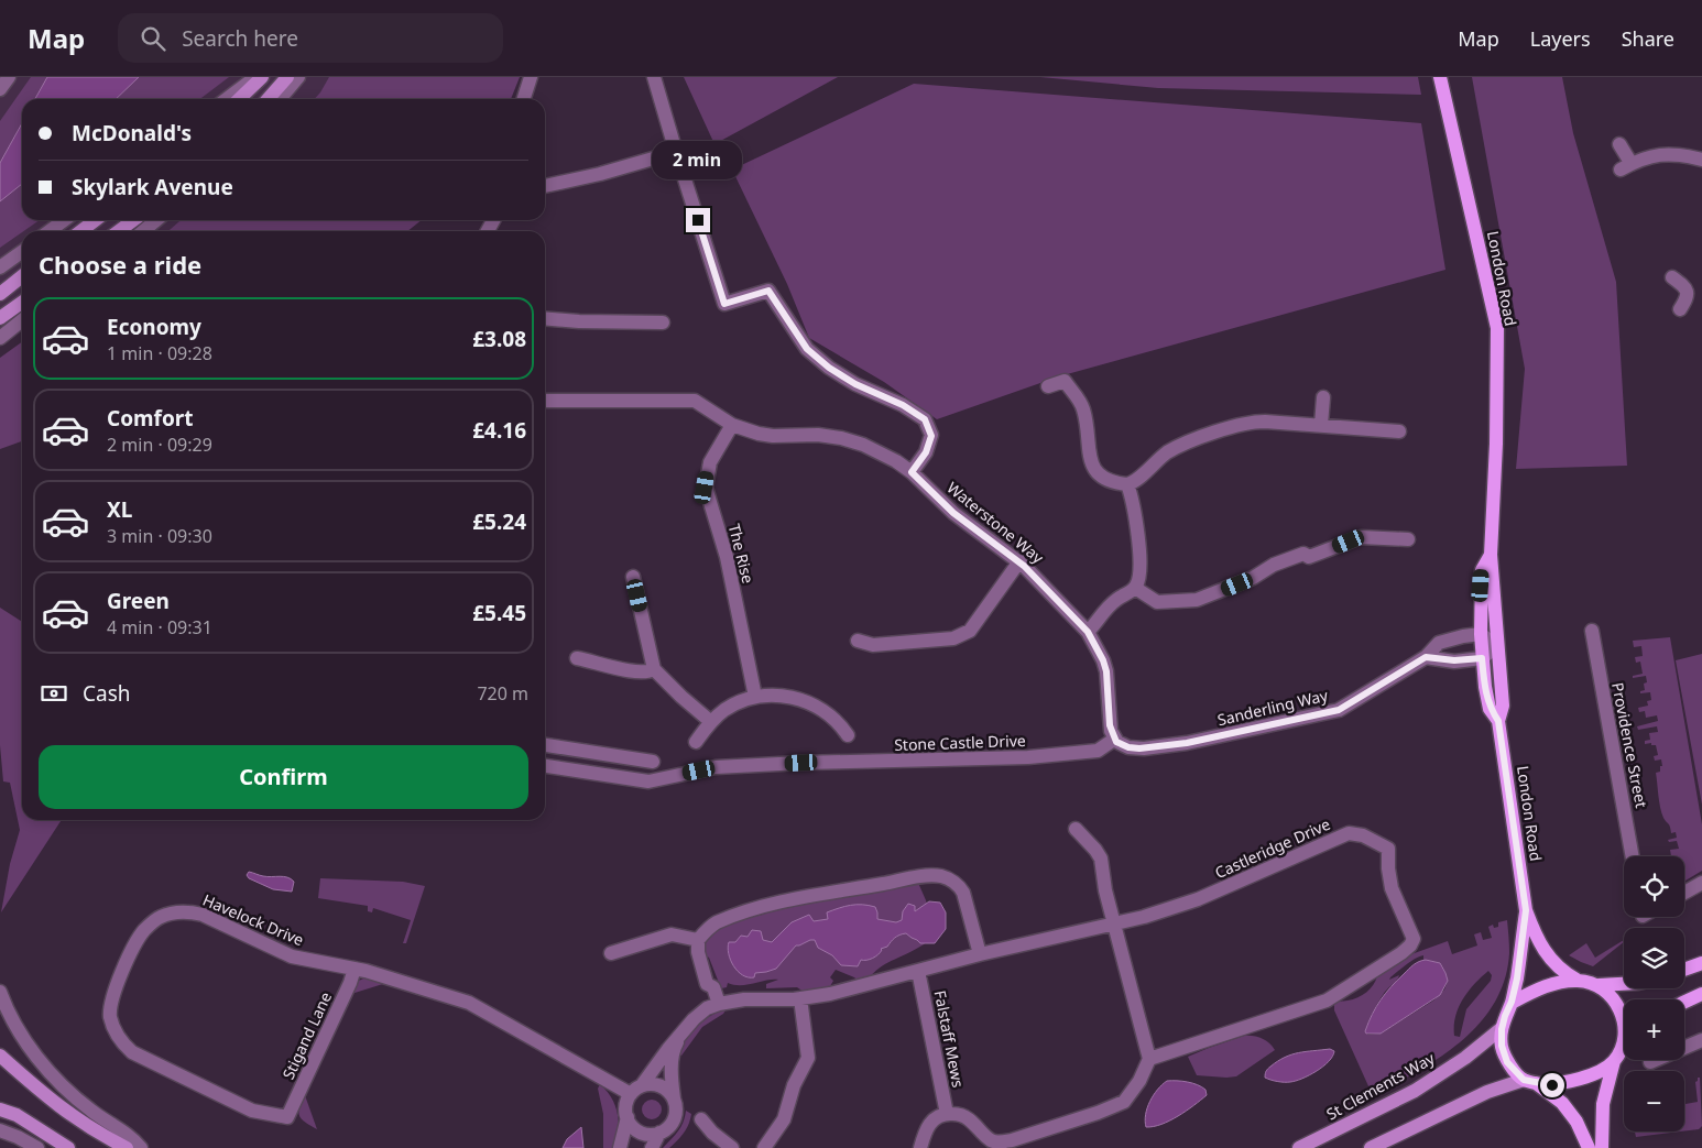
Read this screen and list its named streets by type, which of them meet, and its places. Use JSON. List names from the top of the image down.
{
  "streets": {
    "main road": ["London Road", "St Clements Way"],
    "street": [
      "Waterstone Way",
      "The Rise",
      "Sanderling Way",
      "Stone Castle Drive",
      "Providence Street",
      "Castleridge Drive",
      "Havelock Drive",
      "Stigand Lane",
      "Falstaff Mews"
    ]
  },
  "crossings": [
    ["London Road", "Sanderling Way"],
    ["London Road", "St Clements Way"],
    ["Waterstone Way", "The Rise"],
    ["Waterstone Way", "Sanderling Way"],
    ["Waterstone Way", "Stone Castle Drive"],
    ["Sanderling Way", "Stone Castle Drive"],
    ["Castleridge Drive", "Havelock Drive"],
    ["Castleridge Drive", "Falstaff Mews"],
    ["Havelock Drive", "Stigand Lane"]
  ],
  "page": {
    "header": "Map",
    "search": "Search here",
    "nav": ["Map", "Layers", "Share"],
    "banner": ["McDonald's", "Skylark Avenue"],
    "bubble": "2 min",
    "heading": "Choose a ride",
    "list": [
      {
        "name": "Economy",
        "note": "1 min · 09:28",
        "value": "£3.08"
      },
      {
        "name": "Comfort",
        "note": "2 min · 09:29",
        "value": "£4.16"
      },
      {
        "name": "XL",
        "note": "3 min · 09:30",
        "value": "£5.24"
      },
      {
        "name": "Green",
        "note": "4 min · 09:31",
        "value": "£5.45"
      }
    ],
    "pay": ["Cash", "720 m"],
    "buttons": "Confirm",
    "map_buttons": ["+", "−"]
  }
}
